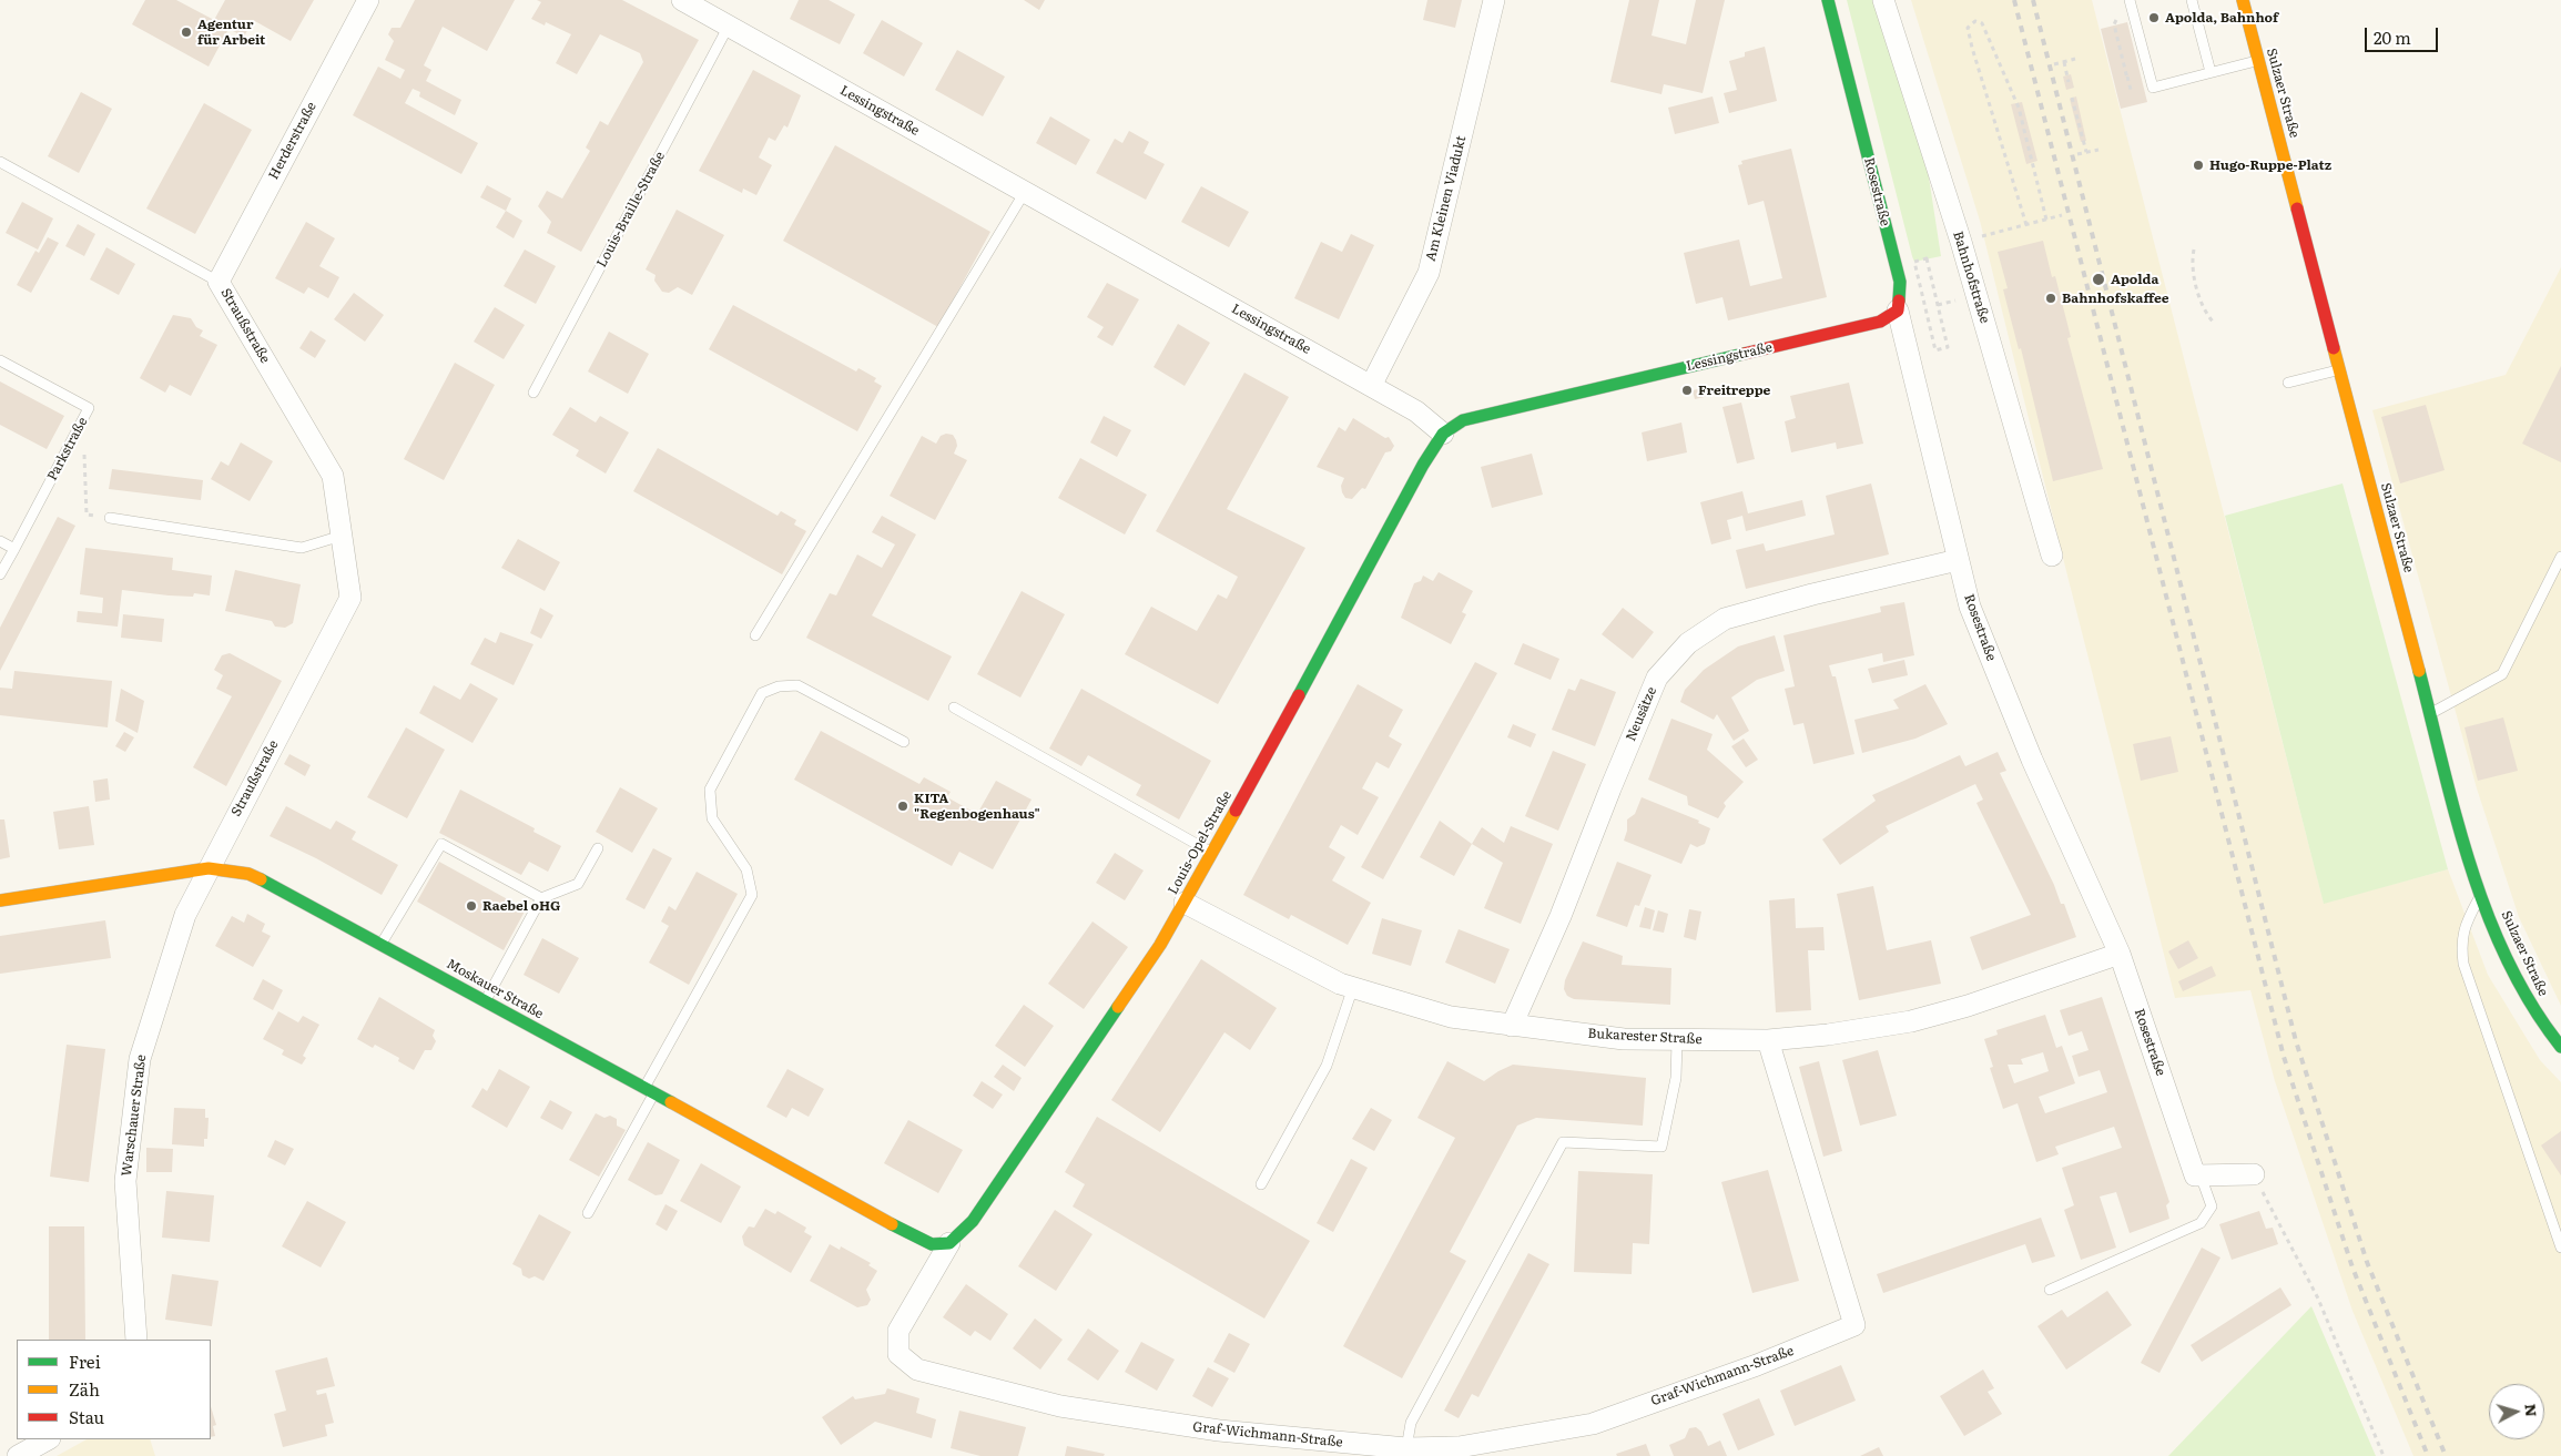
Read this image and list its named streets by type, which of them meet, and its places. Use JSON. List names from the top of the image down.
{
  "streets": {
    "main road": [
      "Sulzaer Straße",
      "Lessingstraße",
      "Rosestraße",
      "Louis-Opel-Straße",
      "Moskauer Straße"
    ],
    "street": [
      "Herderstraße",
      "Am Kleinen Viadukt",
      "Bahnhofstraße",
      "Straußstraße",
      "Neusätze",
      "Bukarester Straße",
      "Warschauer Straße",
      "Graf-Wichmann-Straße"
    ],
    "lane": ["Louis-Braille-Straße", "Parkstraße"]
  },
  "crossings": [
    ["Lessingstraße", "Rosestraße"],
    ["Lessingstraße", "Am Kleinen Viadukt"],
    ["Lessingstraße", "Louis-Braille-Straße"],
    ["Lessingstraße", "Louis-Opel-Straße"],
    ["Herderstraße", "Straußstraße"],
    ["Rosestraße", "Neusätze"],
    ["Rosestraße", "Bukarester Straße"],
    ["Straußstraße", "Moskauer Straße"],
    ["Straußstraße", "Warschauer Straße"],
    ["Neusätze", "Bukarester Straße"],
    ["Louis-Opel-Straße", "Moskauer Straße"],
    ["Louis-Opel-Straße", "Bukarester Straße"],
    ["Louis-Opel-Straße", "Graf-Wichmann-Straße"],
    ["Moskauer Straße", "Warschauer Straße"],
    ["Moskauer Straße", "Graf-Wichmann-Straße"],
    ["Bukarester Straße", "Graf-Wichmann-Straße"]
  ],
  "places": [
    "Apolda, Bahnhof",
    "Agentur für Arbeit",
    "Hugo-Ruppe-Platz",
    "Apolda",
    "Bahnhofskaffee",
    "Freitreppe",
    "KITA \"Regenbogenhaus\"",
    "Raebel oHG"
  ],
  "legend": ["Frei", "Zäh", "Stau"],
  "scale_bar": "20 m",
  "north": "right"
}
